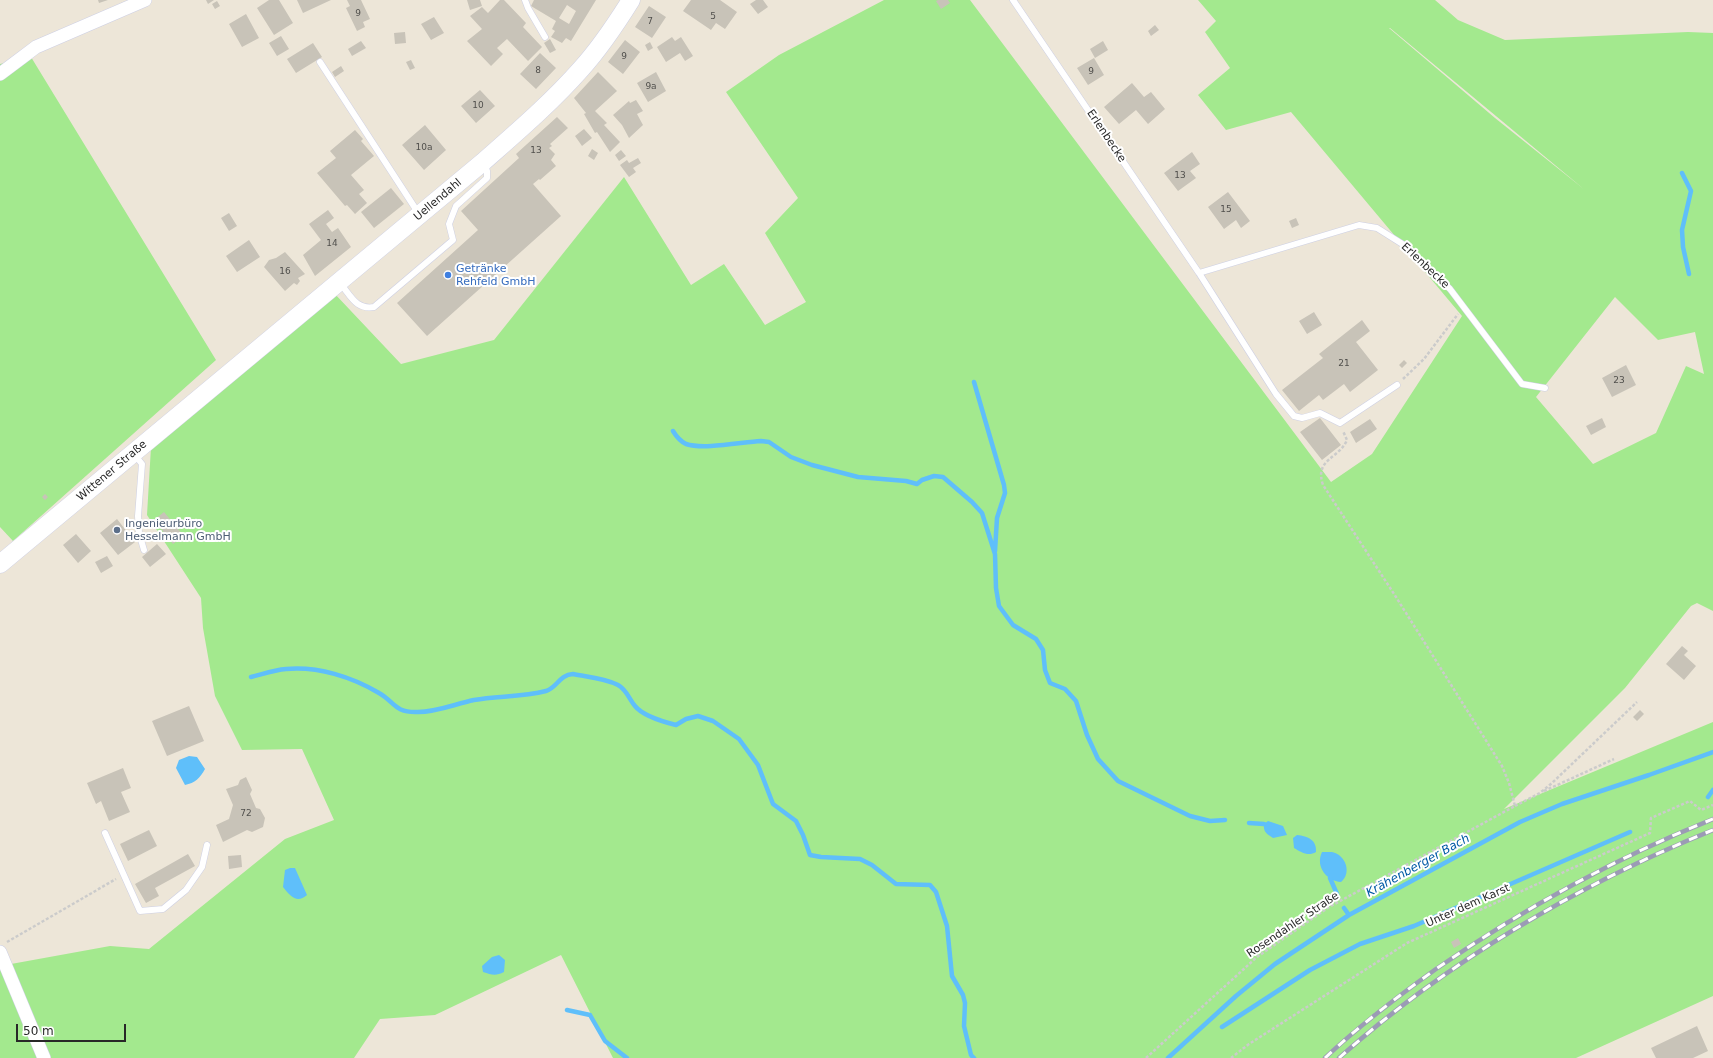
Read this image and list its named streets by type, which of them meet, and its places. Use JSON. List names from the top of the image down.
{
  "streets": {
    "main road": ["Uellendahl", "Wittener Straße"],
    "lane": ["Erlenbecke"],
    "path": ["Unter dem Karst", "Rosendahler Straße"]
  },
  "crossings": [
    ["Uellendahl", "Wittener Straße"]
  ],
  "water": ["Krähenberger Bach"],
  "places": ["Getränke Rehfeld GmbH", "Ingenieurbüro Hesselmann GmbH"],
  "house_numbers": [
    "9",
    "5",
    "7",
    "9",
    "8",
    "9",
    "9a",
    "10",
    "10a",
    "13",
    "13",
    "15",
    "14",
    "16",
    "21",
    "23",
    "72"
  ],
  "scale_bar": "50 m"
}
